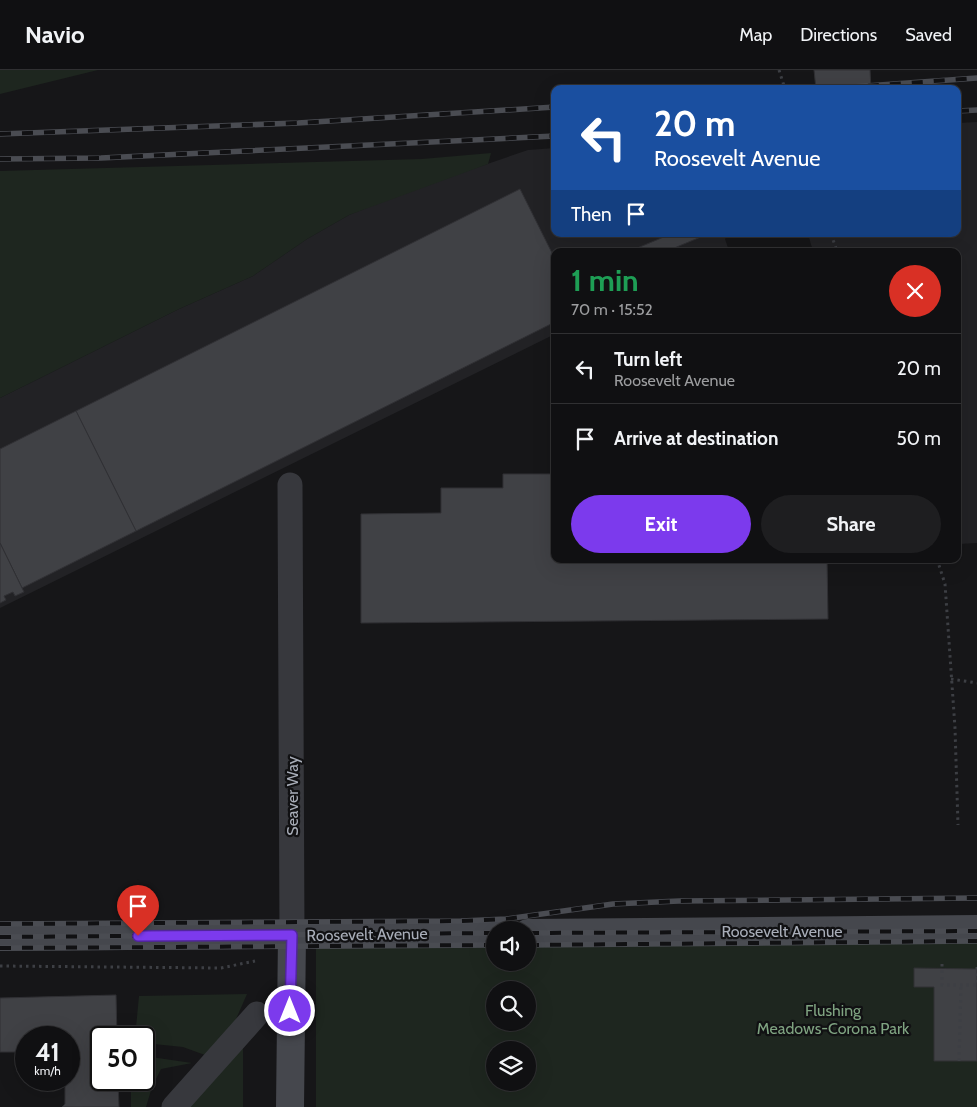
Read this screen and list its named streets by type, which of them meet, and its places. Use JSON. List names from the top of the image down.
{
  "streets": {
    "main road": ["Seaver Way", "Roosevelt Avenue"]
  },
  "crossings": [
    ["Seaver Way", "Roosevelt Avenue"]
  ],
  "parks": ["Flushing Meadows-Corona Park"],
  "page": {
    "header": "Navio",
    "nav": ["Map", "Directions", "Saved"],
    "turn": ["20 m", "Roosevelt Avenue"],
    "then": "Then",
    "heading": ["1 min", "70 m · 15:52"],
    "list": [
      {
        "name": "Turn left",
        "note": "Roosevelt Avenue",
        "value": "20 m"
      },
      {
        "name": "Arrive at destination",
        "value": "50 m"
      }
    ],
    "buttons": ["Exit", "Share"],
    "speed": "41 km/h",
    "limit": "50"
  }
}
